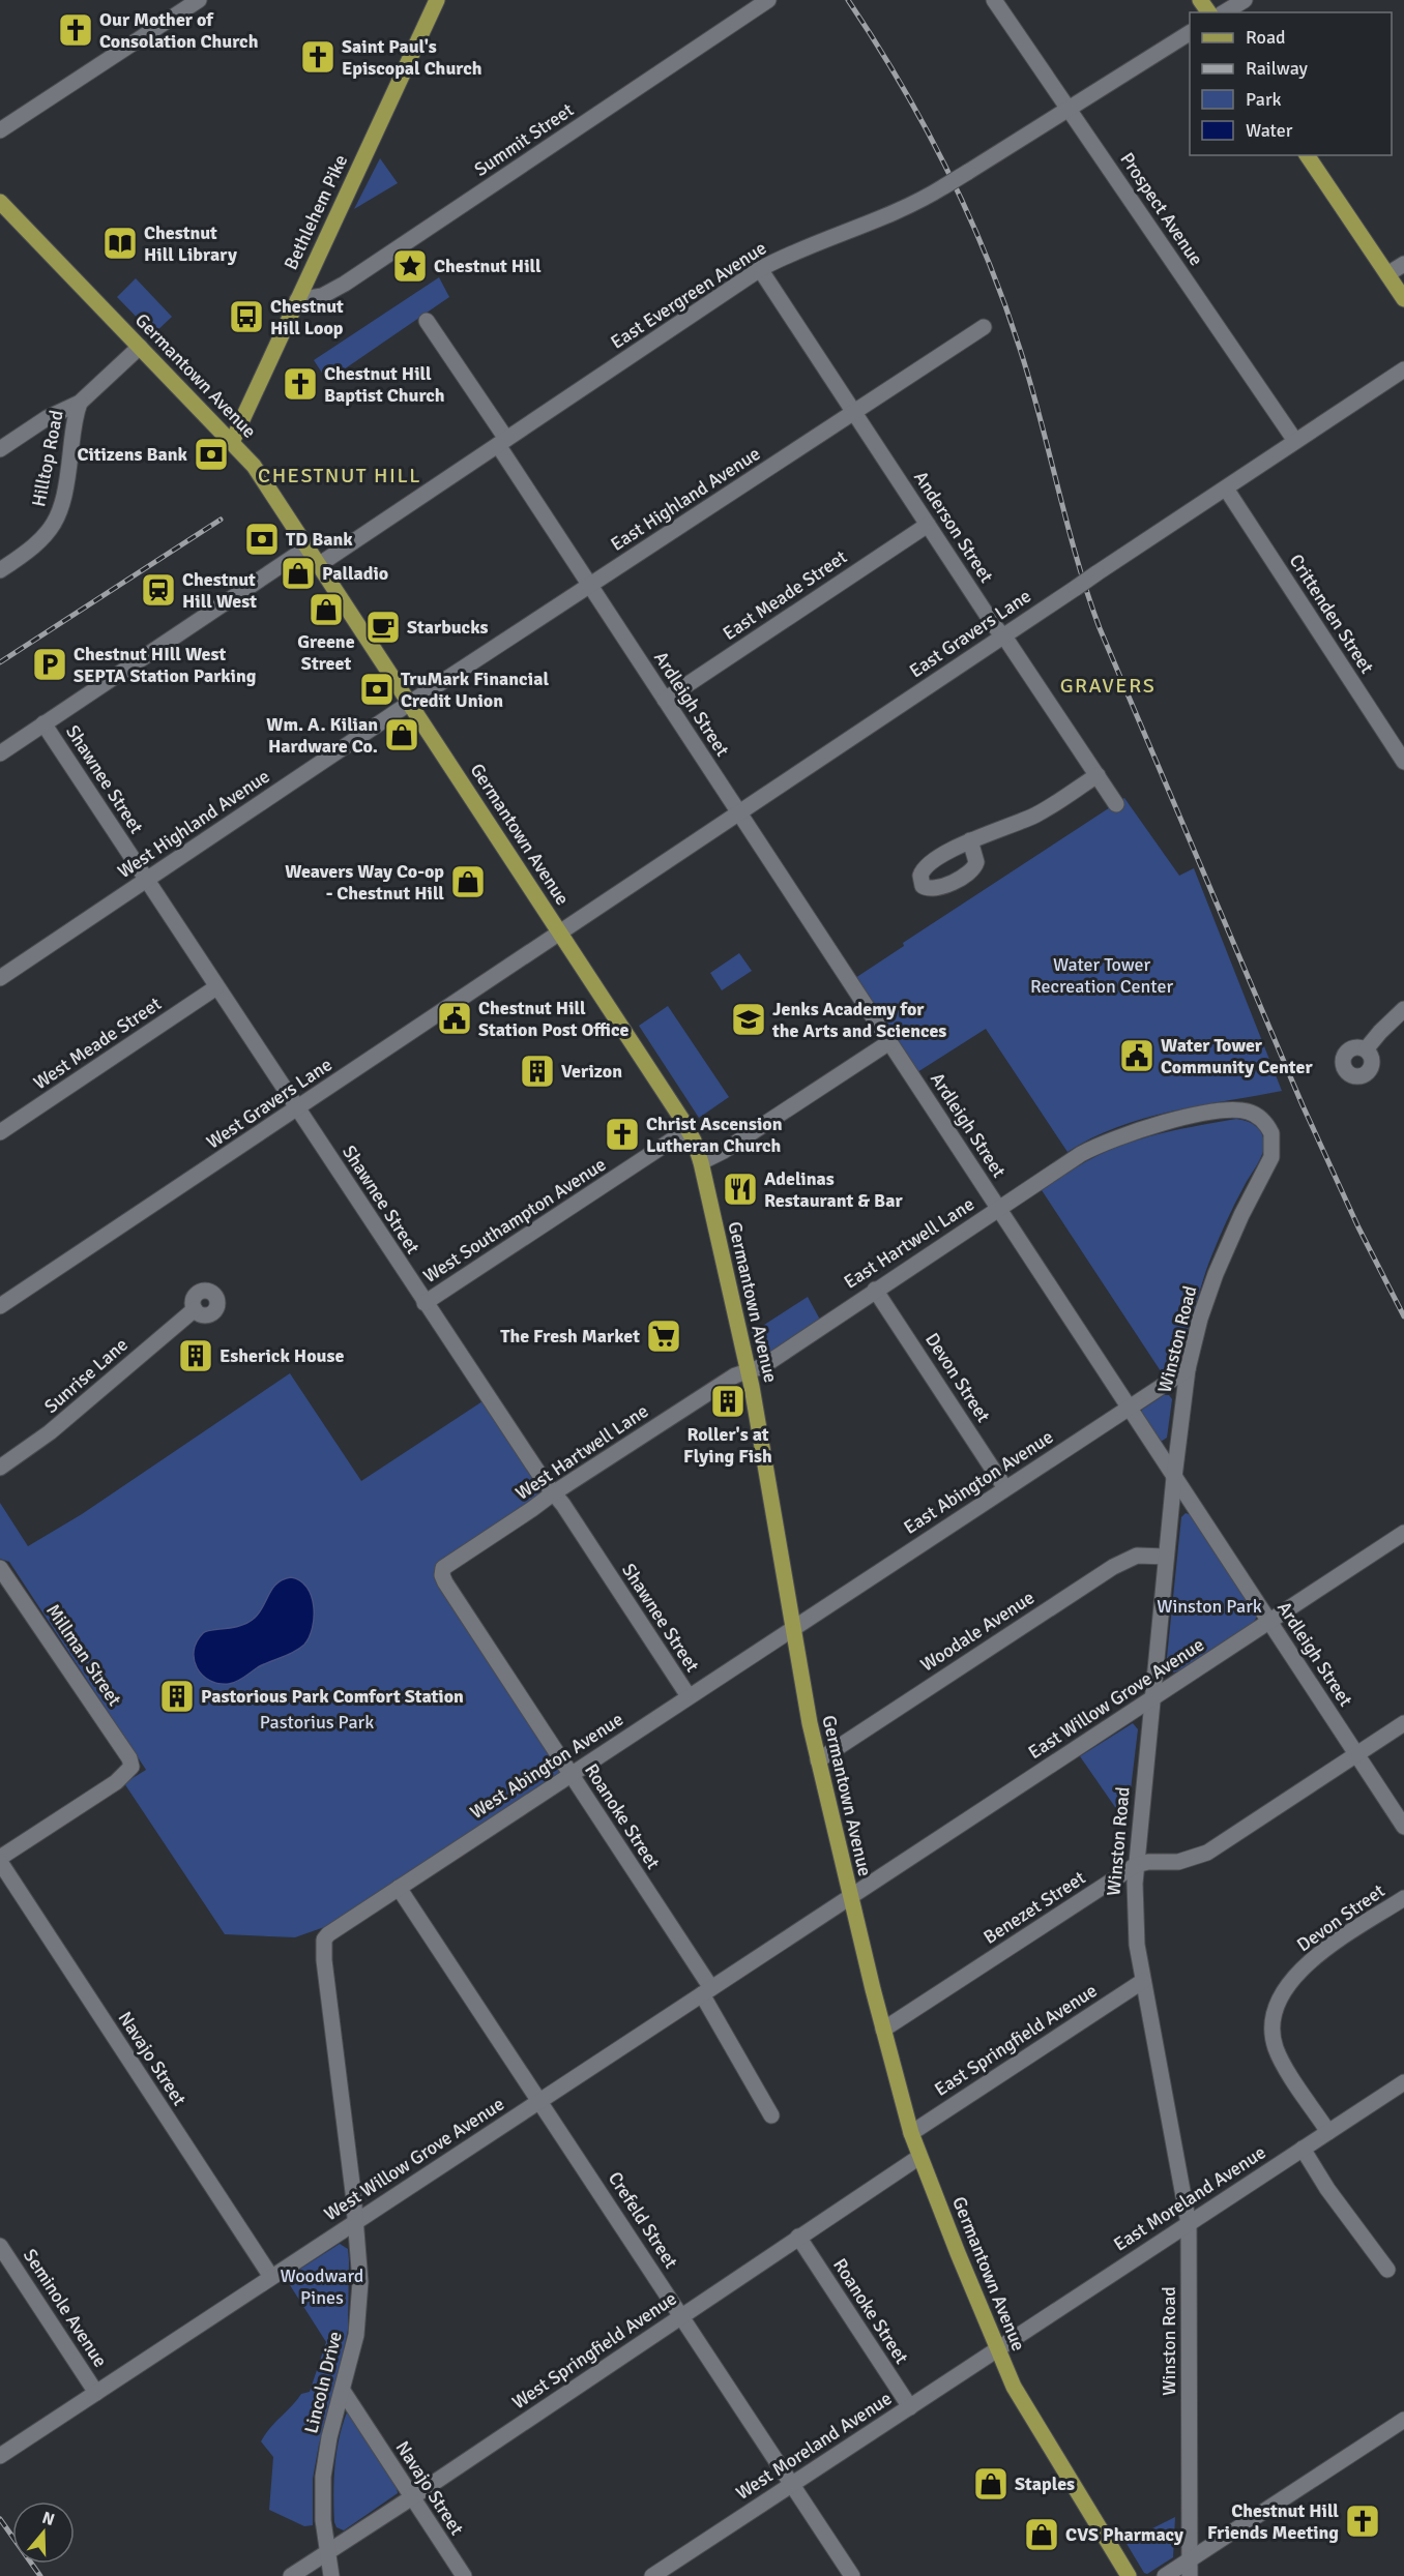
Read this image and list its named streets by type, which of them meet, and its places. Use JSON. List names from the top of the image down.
{
  "streets": {
    "main road": ["Bethlehem Pike", "Germantown Avenue"],
    "street": [
      "Summit Street",
      "Prospect Avenue",
      "East Evergreen Avenue",
      "Hilltop Road",
      "East Highland Avenue",
      "Anderson Street",
      "East Meade Street",
      "Crittenden Street",
      "East Gravers Lane",
      "Ardleigh Street",
      "Shawnee Street",
      "West Highland Avenue",
      "West Meade Street",
      "West Gravers Lane",
      "West Southampton Avenue",
      "East Hartwell Lane",
      "Winston Road",
      "Sunrise Lane",
      "Devon Street",
      "West Hartwell Lane",
      "East Abington Avenue",
      "Woodale Avenue",
      "Millman Street",
      "East Willow Grove Avenue",
      "West Abington Avenue",
      "Roanoke Street",
      "Benezet Street",
      "East Springfield Avenue",
      "Navajo Street",
      "West Willow Grove Avenue",
      "East Moreland Avenue",
      "Crefeld Street",
      "Seminole Avenue",
      "West Springfield Avenue",
      "Lincoln Drive",
      "West Moreland Avenue"
    ]
  },
  "crossings": [
    ["Summit Street", "Bethlehem Pike"],
    ["Prospect Avenue", "East Evergreen Avenue"],
    ["Prospect Avenue", "East Gravers Lane"],
    ["Bethlehem Pike", "Germantown Avenue"],
    ["East Evergreen Avenue", "Germantown Avenue"],
    ["East Evergreen Avenue", "Anderson Street"],
    ["East Evergreen Avenue", "Ardleigh Street"],
    ["Germantown Avenue", "East Highland Avenue"],
    ["Germantown Avenue", "East Gravers Lane"],
    ["Germantown Avenue", "West Highland Avenue"],
    ["Germantown Avenue", "West Gravers Lane"],
    ["Germantown Avenue", "West Southampton Avenue"],
    ["Germantown Avenue", "East Hartwell Lane"],
    ["Germantown Avenue", "West Hartwell Lane"],
    ["Germantown Avenue", "East Abington Avenue"],
    ["Germantown Avenue", "Woodale Avenue"],
    ["Germantown Avenue", "East Willow Grove Avenue"],
    ["Germantown Avenue", "West Abington Avenue"],
    ["Germantown Avenue", "Benezet Street"],
    ["Germantown Avenue", "East Springfield Avenue"],
    ["Germantown Avenue", "West Willow Grove Avenue"],
    ["Germantown Avenue", "East Moreland Avenue"],
    ["Germantown Avenue", "West Springfield Avenue"],
    ["Germantown Avenue", "West Moreland Avenue"],
    ["East Highland Avenue", "Anderson Street"],
    ["East Highland Avenue", "Ardleigh Street"],
    ["East Highland Avenue", "West Highland Avenue"],
    ["Anderson Street", "East Meade Street"],
    ["Anderson Street", "East Gravers Lane"],
    ["East Meade Street", "Ardleigh Street"],
    ["Crittenden Street", "East Gravers Lane"],
    ["East Gravers Lane", "Ardleigh Street"],
    ["East Gravers Lane", "West Gravers Lane"],
    ["Ardleigh Street", "East Hartwell Lane"],
    ["Ardleigh Street", "Winston Road"],
    ["Ardleigh Street", "East Abington Avenue"],
    ["Ardleigh Street", "East Willow Grove Avenue"],
    ["Ardleigh Street", "Benezet Street"],
    ["Shawnee Street", "West Highland Avenue"],
    ["Shawnee Street", "West Meade Street"],
    ["Shawnee Street", "West Gravers Lane"],
    ["Shawnee Street", "West Southampton Avenue"],
    ["Shawnee Street", "West Hartwell Lane"],
    ["Shawnee Street", "West Abington Avenue"],
    ["East Hartwell Lane", "Winston Road"],
    ["East Hartwell Lane", "Devon Street"],
    ["East Hartwell Lane", "West Hartwell Lane"],
    ["Winston Road", "East Abington Avenue"],
    ["Winston Road", "Woodale Avenue"],
    ["Winston Road", "East Willow Grove Avenue"],
    ["Winston Road", "Benezet Street"],
    ["Winston Road", "East Springfield Avenue"],
    ["Winston Road", "East Moreland Avenue"],
    ["Devon Street", "East Abington Avenue"],
    ["Devon Street", "East Moreland Avenue"],
    ["West Hartwell Lane", "Roanoke Street"],
    ["East Abington Avenue", "West Abington Avenue"],
    ["Millman Street", "Navajo Street"],
    ["East Willow Grove Avenue", "West Willow Grove Avenue"],
    ["West Abington Avenue", "Roanoke Street"],
    ["West Abington Avenue", "Crefeld Street"],
    ["West Abington Avenue", "Lincoln Drive"],
    ["Roanoke Street", "West Willow Grove Avenue"],
    ["Roanoke Street", "West Springfield Avenue"],
    ["Roanoke Street", "West Moreland Avenue"],
    ["Navajo Street", "West Willow Grove Avenue"],
    ["Navajo Street", "West Springfield Avenue"],
    ["Navajo Street", "Lincoln Drive"],
    ["West Willow Grove Avenue", "Crefeld Street"],
    ["West Willow Grove Avenue", "Seminole Avenue"],
    ["West Willow Grove Avenue", "Lincoln Drive"],
    ["East Moreland Avenue", "West Moreland Avenue"],
    ["Crefeld Street", "West Springfield Avenue"],
    ["Crefeld Street", "West Moreland Avenue"],
    ["West Springfield Avenue", "Lincoln Drive"]
  ],
  "districts": ["CHESTNUT HILL", "GRAVERS"],
  "parks": [
    "Water Tower Recreation Center",
    "Winston Park",
    "Pastorius Park",
    "Woodward Pines"
  ],
  "places": {
    "church": [
      "Our Mother of Consolation Church",
      "Saint Paul's Episcopal Church",
      "Chestnut Hill Baptist Church",
      "Christ Ascension Lutheran Church",
      "Chestnut Hill Friends Meeting"
    ],
    "library": ["Chestnut Hill Library"],
    "place": ["Chestnut Hill"],
    "bus stop": ["Chestnut Hill Loop"],
    "bank": ["Citizens Bank", "TD Bank", "TruMark Financial Credit Union"],
    "shop": [
      "Palladio",
      "Greene Street",
      "Wm. A. Kilian Hardware Co.",
      "Weavers Way Co‑op - Chestnut Hill",
      "Staples",
      "CVS Pharmacy"
    ],
    "station": ["Chestnut Hill West"],
    "cafe": ["Starbucks"],
    "parking": ["Chestnut HIll West SEPTA Station Parking"],
    "public building": ["Chestnut Hill Station Post Office", "Water Tower Community Center"],
    "school or university": ["Jenks Academy for the Arts and Sciences"],
    "building": [
      "Verizon",
      "Esherick House",
      "Roller's at Flying Fish",
      "Pastorious Park Comfort Station"
    ],
    "restaurant": ["Adelinas Restaurant & Bar"],
    "supermarket": ["The Fresh Market"]
  },
  "legend": [
    "Road",
    "Railway",
    "Park",
    "Water"
  ],
  "north": "top"
}
